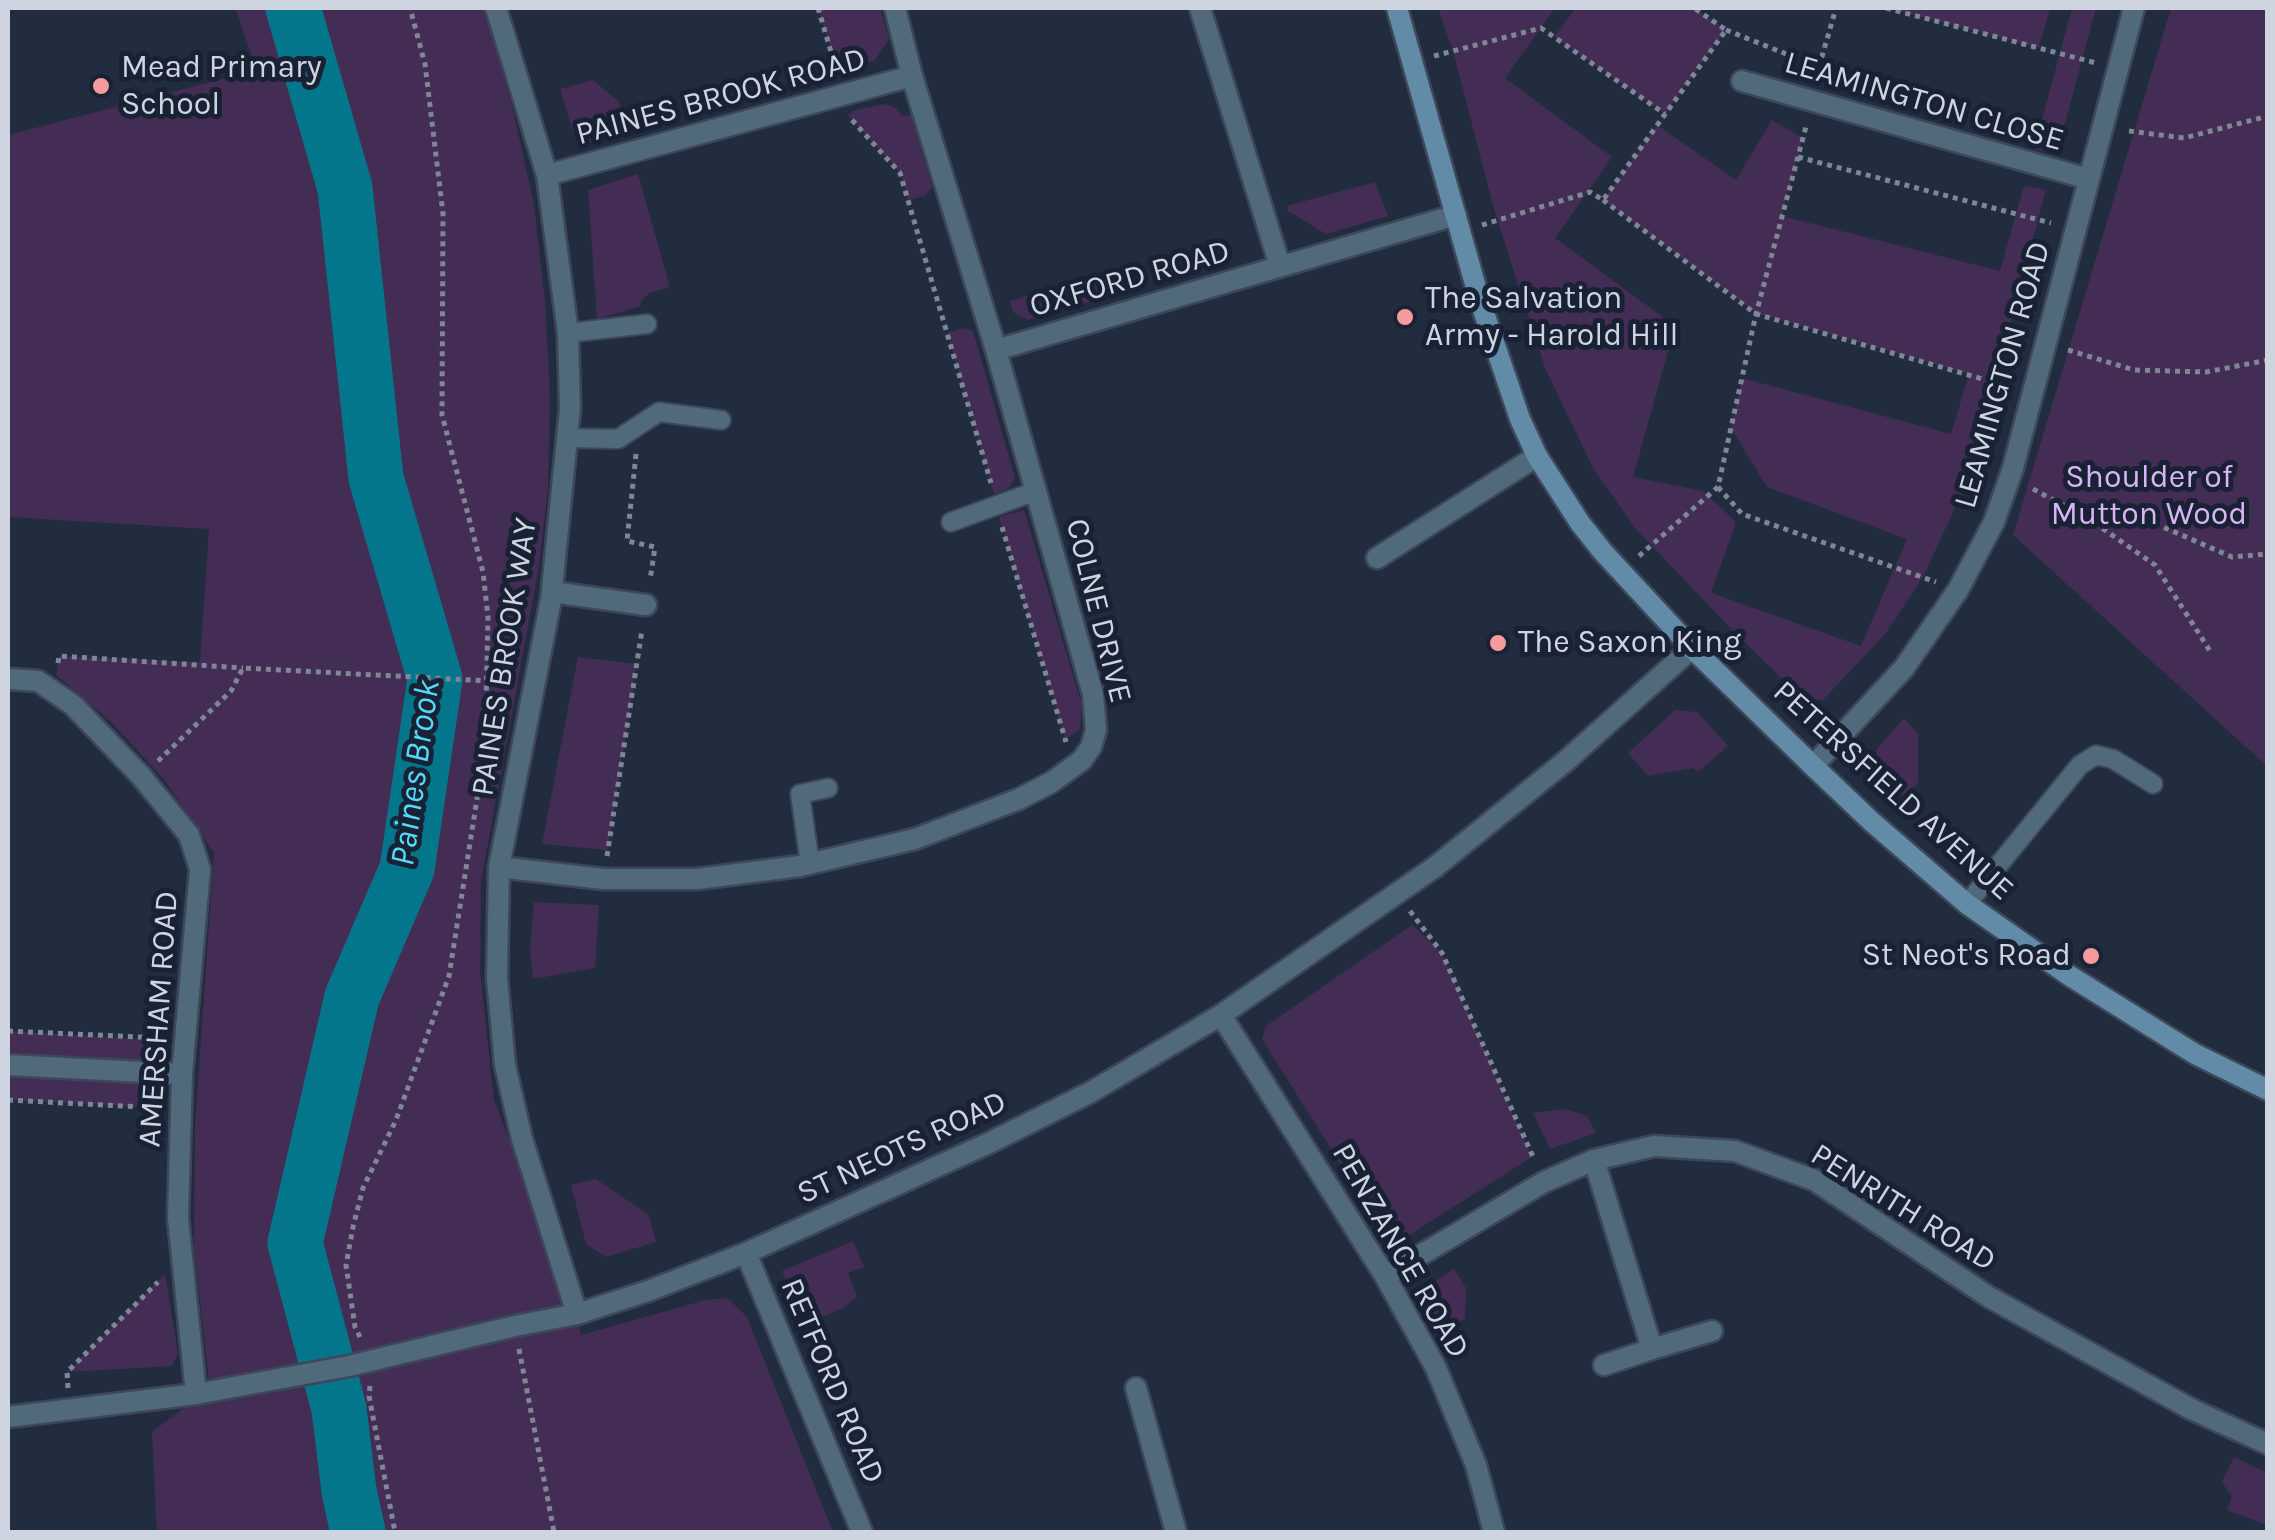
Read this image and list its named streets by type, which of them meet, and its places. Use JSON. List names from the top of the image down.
{
  "streets": {
    "street": [
      "PAINES BROOK ROAD",
      "LEAMINGTON CLOSE",
      "OXFORD ROAD",
      "LEAMINGTON ROAD",
      "COLNE DRIVE",
      "PAINES BROOK WAY",
      "PETERSFIELD AVENUE",
      "AMERSHAM ROAD",
      "ST NEOTS ROAD",
      "PENRITH ROAD",
      "PENZANCE ROAD",
      "RETFORD ROAD"
    ]
  },
  "crossings": [
    ["PAINES BROOK ROAD", "COLNE DRIVE"],
    ["PAINES BROOK ROAD", "PAINES BROOK WAY"],
    ["LEAMINGTON CLOSE", "LEAMINGTON ROAD"],
    ["OXFORD ROAD", "COLNE DRIVE"],
    ["OXFORD ROAD", "PETERSFIELD AVENUE"],
    ["LEAMINGTON ROAD", "PETERSFIELD AVENUE"],
    ["PAINES BROOK WAY", "ST NEOTS ROAD"],
    ["PETERSFIELD AVENUE", "ST NEOTS ROAD"],
    ["AMERSHAM ROAD", "ST NEOTS ROAD"],
    ["ST NEOTS ROAD", "PENZANCE ROAD"],
    ["ST NEOTS ROAD", "RETFORD ROAD"],
    ["PENRITH ROAD", "PENZANCE ROAD"]
  ],
  "water": ["Paines Brook"],
  "parks": ["Shoulder of Mutton Wood"],
  "places": [
    "Mead Primary School",
    "The Salvation Army - Harold Hill",
    "The Saxon King",
    "St Neot's Road"
  ]
}
